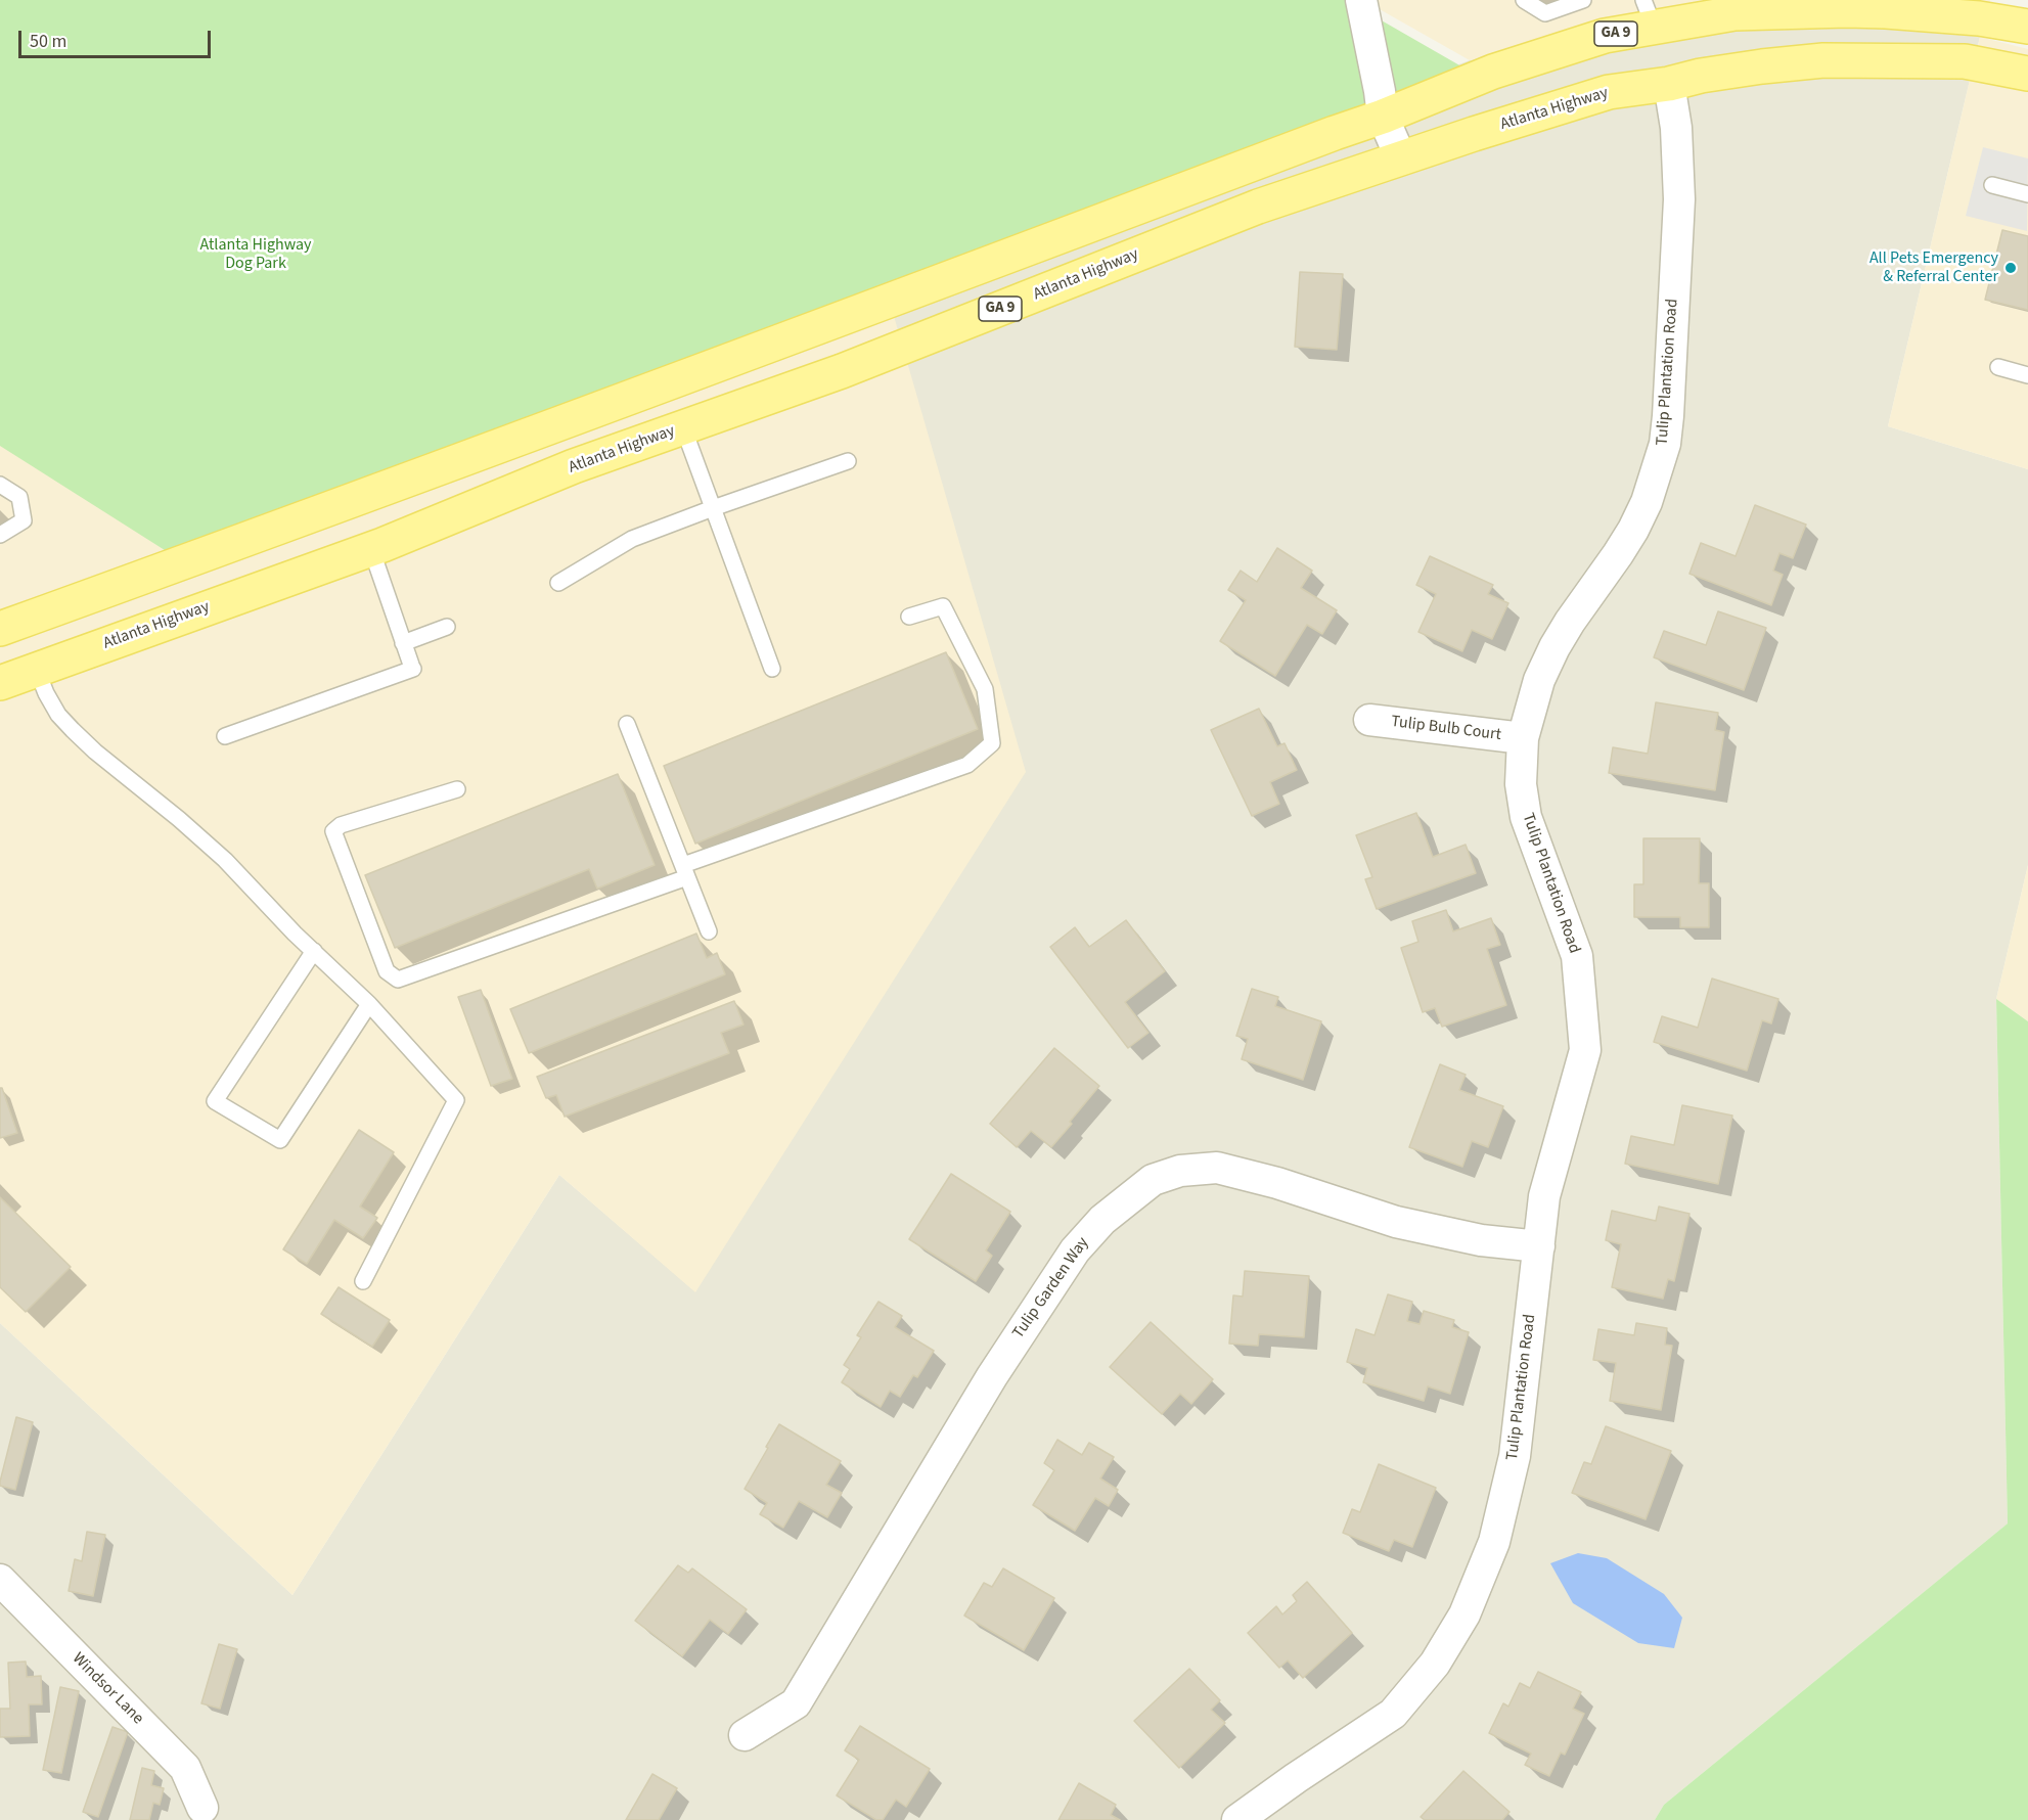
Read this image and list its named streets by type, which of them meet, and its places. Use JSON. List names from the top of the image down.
{
  "streets": {
    "main road": ["GA 9", "Atlanta Highway"],
    "street": [
      "Tulip Plantation Road",
      "Tulip Bulb Court",
      "Tulip Garden Way",
      "Windsor Lane"
    ]
  },
  "crossings": [
    ["Atlanta Highway", "Tulip Plantation Road"],
    ["Tulip Plantation Road", "Tulip Bulb Court"],
    ["Tulip Plantation Road", "Tulip Garden Way"]
  ],
  "parks": ["Atlanta Highway Dog Park"],
  "places": ["All Pets Emergency & Referral Center"],
  "scale_bar": "50 m"
}
